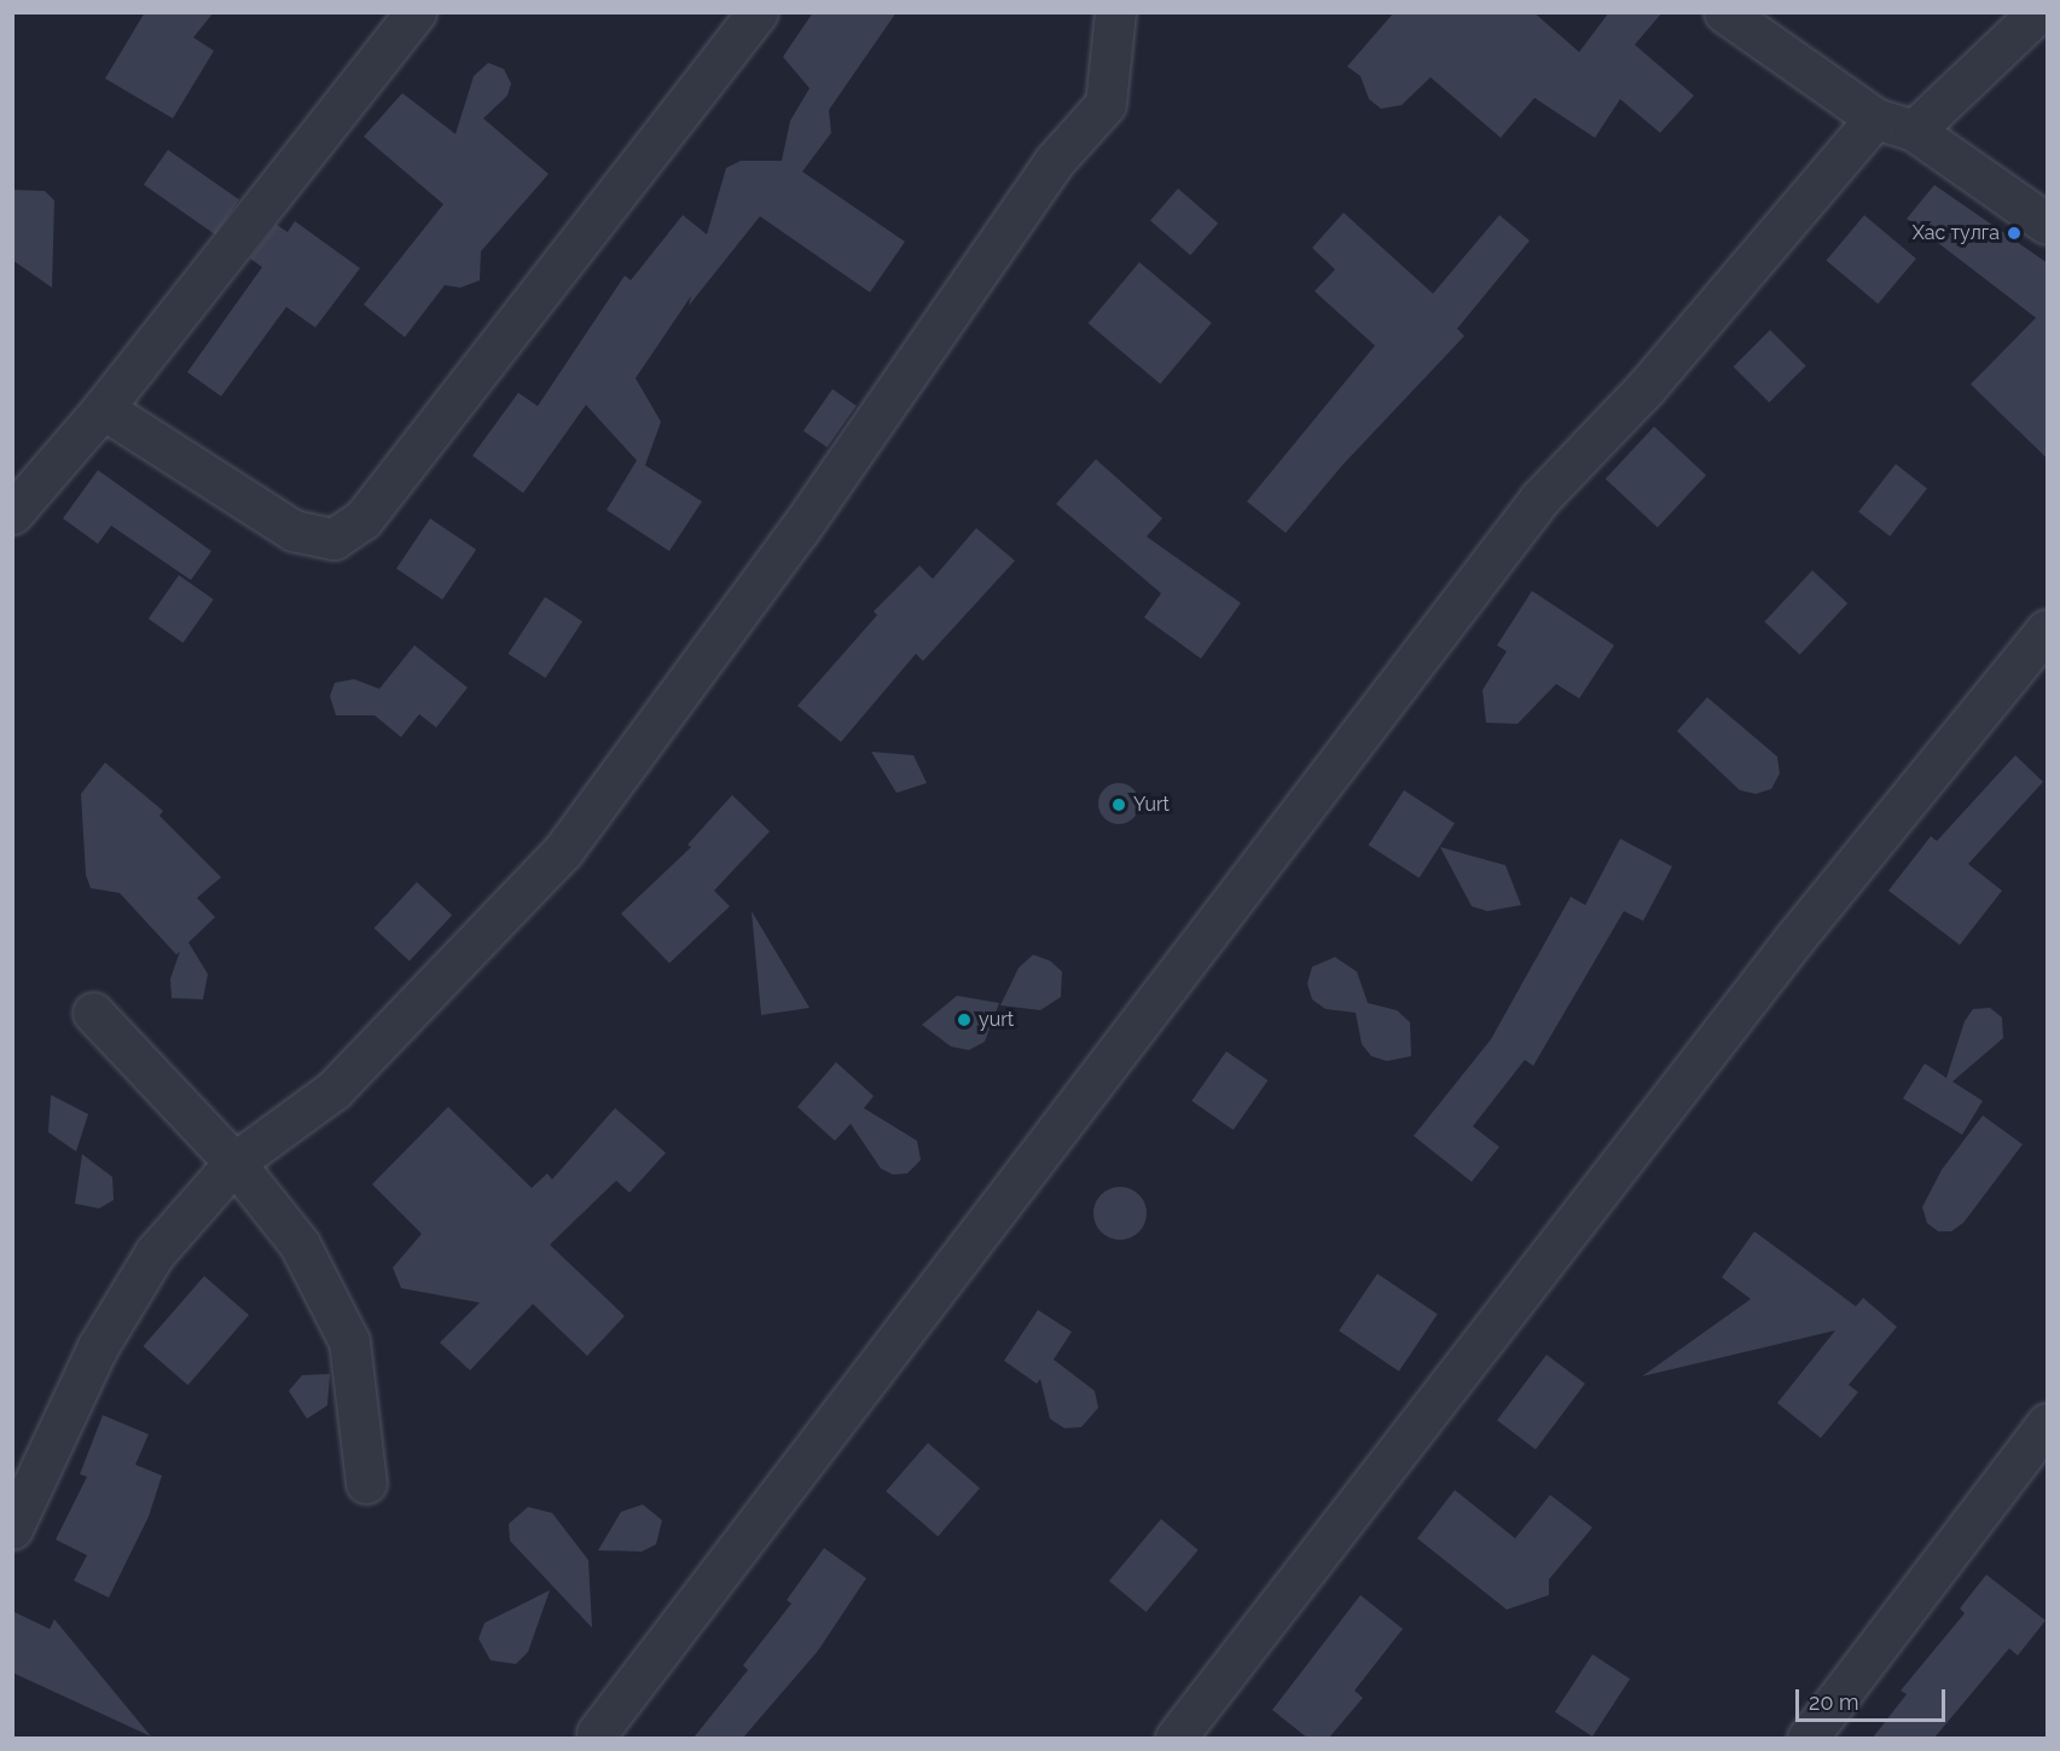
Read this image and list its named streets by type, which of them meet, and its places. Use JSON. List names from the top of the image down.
{
  "places": ["Хас тулга", "Yurt", "yurt"],
  "scale_bar": "20 m"
}
